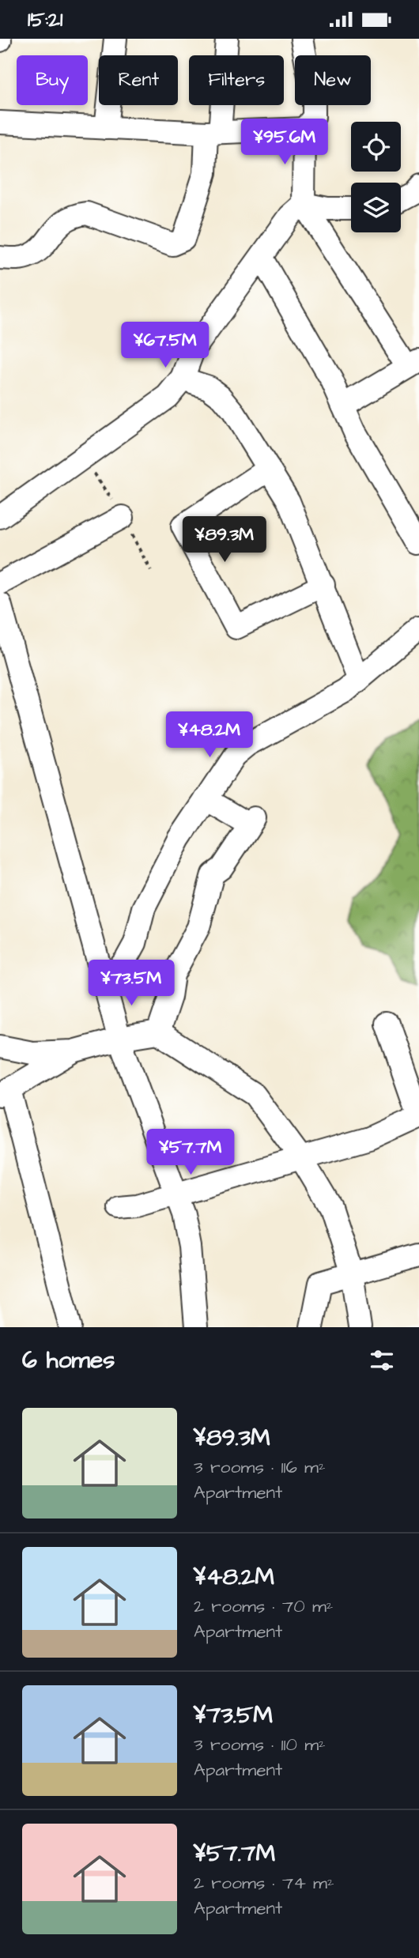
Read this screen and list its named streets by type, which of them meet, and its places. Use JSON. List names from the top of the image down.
{
  "page": {
    "status": "15:21",
    "chip": [
      "Buy",
      "Rent",
      "Filters",
      "New"
    ],
    "price": [
      "¥95.6M",
      "¥67.5M",
      "¥89.3M",
      "¥48.2M",
      "¥73.5M",
      "¥57.7M"
    ],
    "heading": "6 homes",
    "list": [
      {
        "name": "¥89.3M",
        "note": "3 rooms · 116 m² · Apartment"
      },
      {
        "name": "¥48.2M",
        "note": "2 rooms · 70 m² · Apartment"
      },
      {
        "name": "¥73.5M",
        "note": "3 rooms · 110 m² · Apartment"
      },
      {
        "name": "¥57.7M",
        "note": "2 rooms · 74 m² · Apartment"
      }
    ]
  }
}
